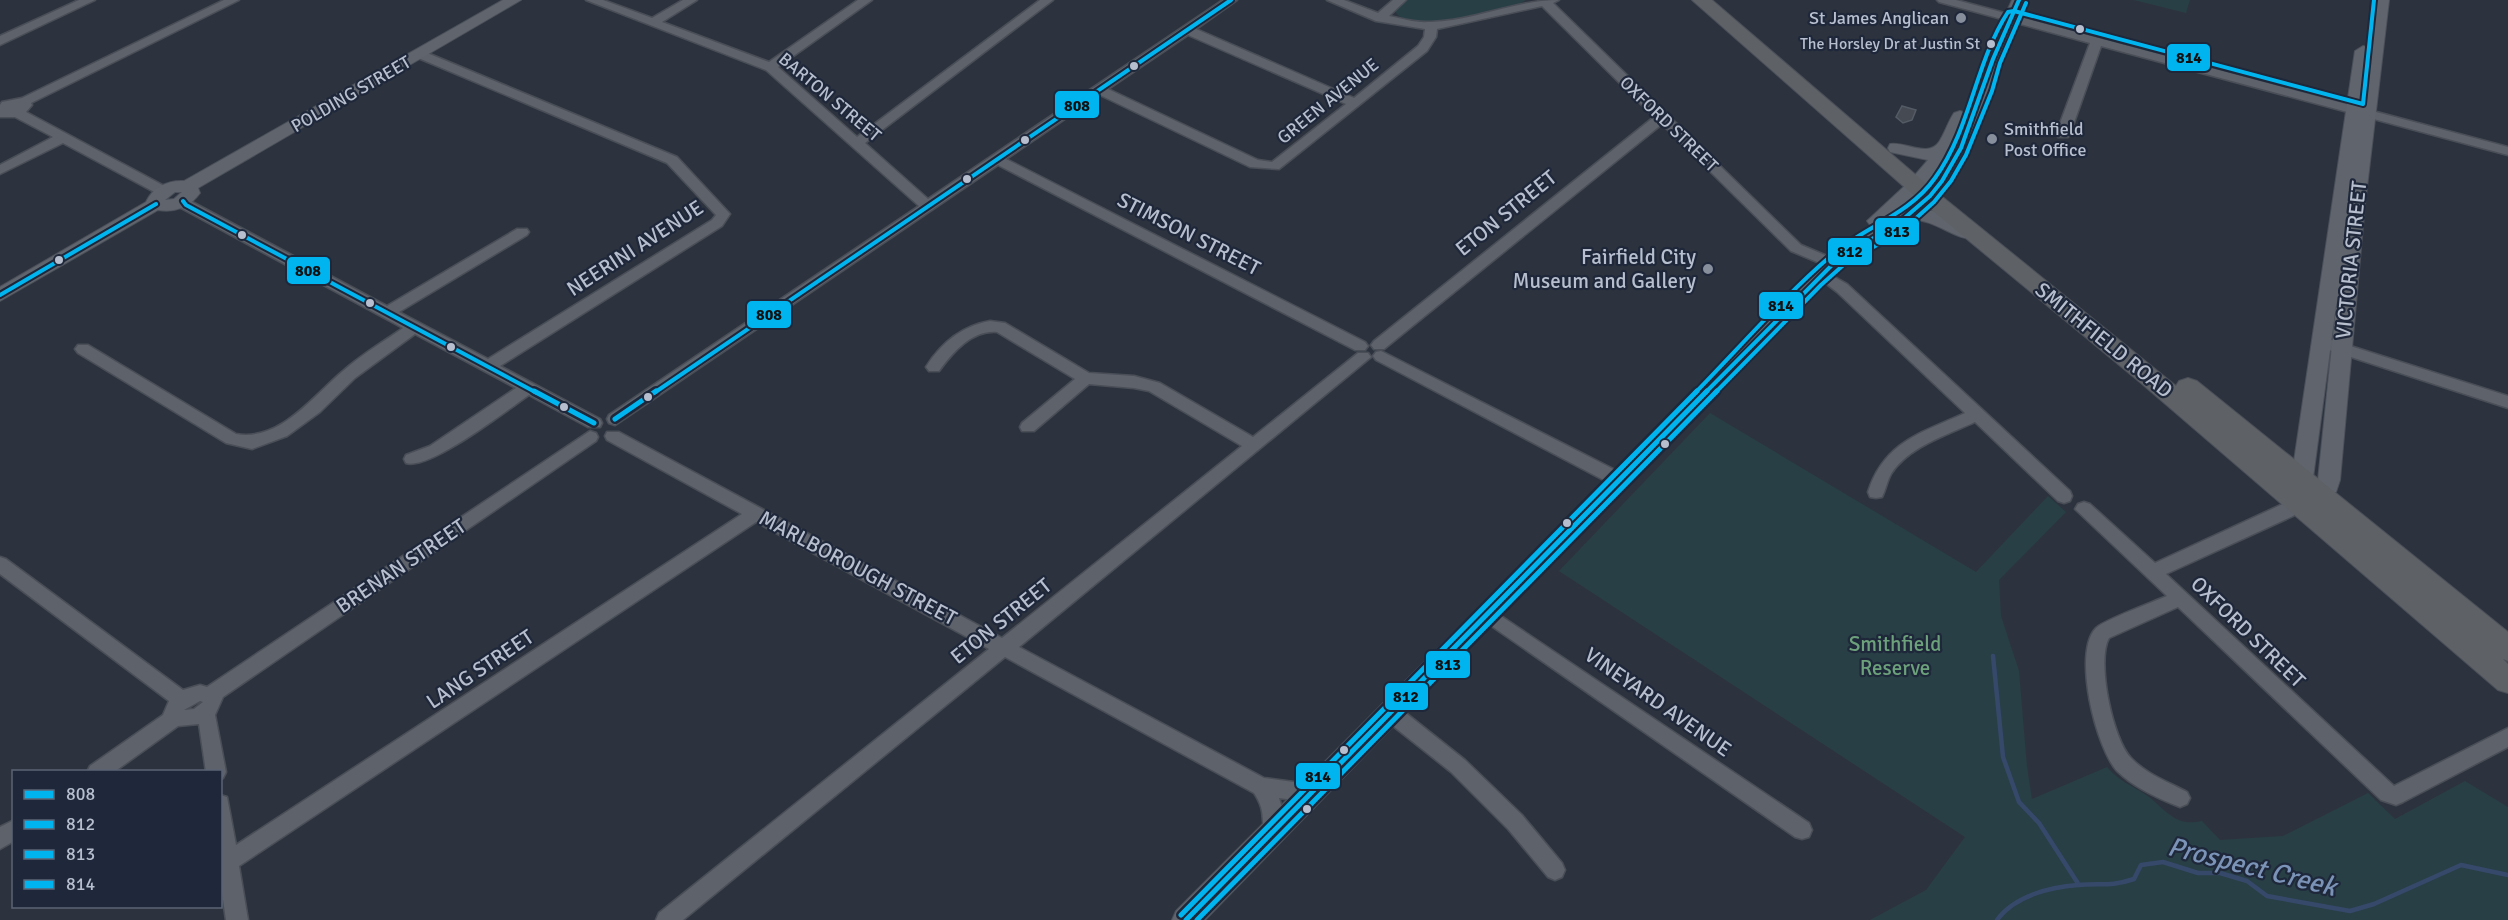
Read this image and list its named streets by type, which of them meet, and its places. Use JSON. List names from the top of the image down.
{
  "streets": {
    "highway": ["SMITHFIELD ROAD"],
    "main road": ["POLDING STREET", "VICTORIA STREET"],
    "street": [
      "BARTON STREET",
      "GREEN AVENUE",
      "OXFORD STREET",
      "ETON STREET",
      "STIMSON STREET",
      "NEERINI AVENUE",
      "BRENAN STREET",
      "MARLBOROUGH STREET",
      "LANG STREET",
      "VINEYARD AVENUE"
    ]
  },
  "crossings": [
    ["POLDING STREET", "NEERINI AVENUE"],
    ["OXFORD STREET", "ETON STREET"],
    ["ETON STREET", "STIMSON STREET"],
    ["ETON STREET", "MARLBOROUGH STREET"],
    ["VICTORIA STREET", "SMITHFIELD ROAD"],
    ["MARLBOROUGH STREET", "LANG STREET"]
  ],
  "water": ["Prospect Creek"],
  "parks": ["Smithfield Reserve"],
  "places": [
    "St James Anglican",
    "The Horsley Dr at Justin St",
    "Smithfield Post Office",
    "Fairfield City Museum and Gallery"
  ],
  "lines": [
    "transit line 808",
    "transit line 812",
    "transit line 814",
    "transit line 813"
  ],
  "legend": [
    "808",
    "812",
    "813",
    "814"
  ]
}
